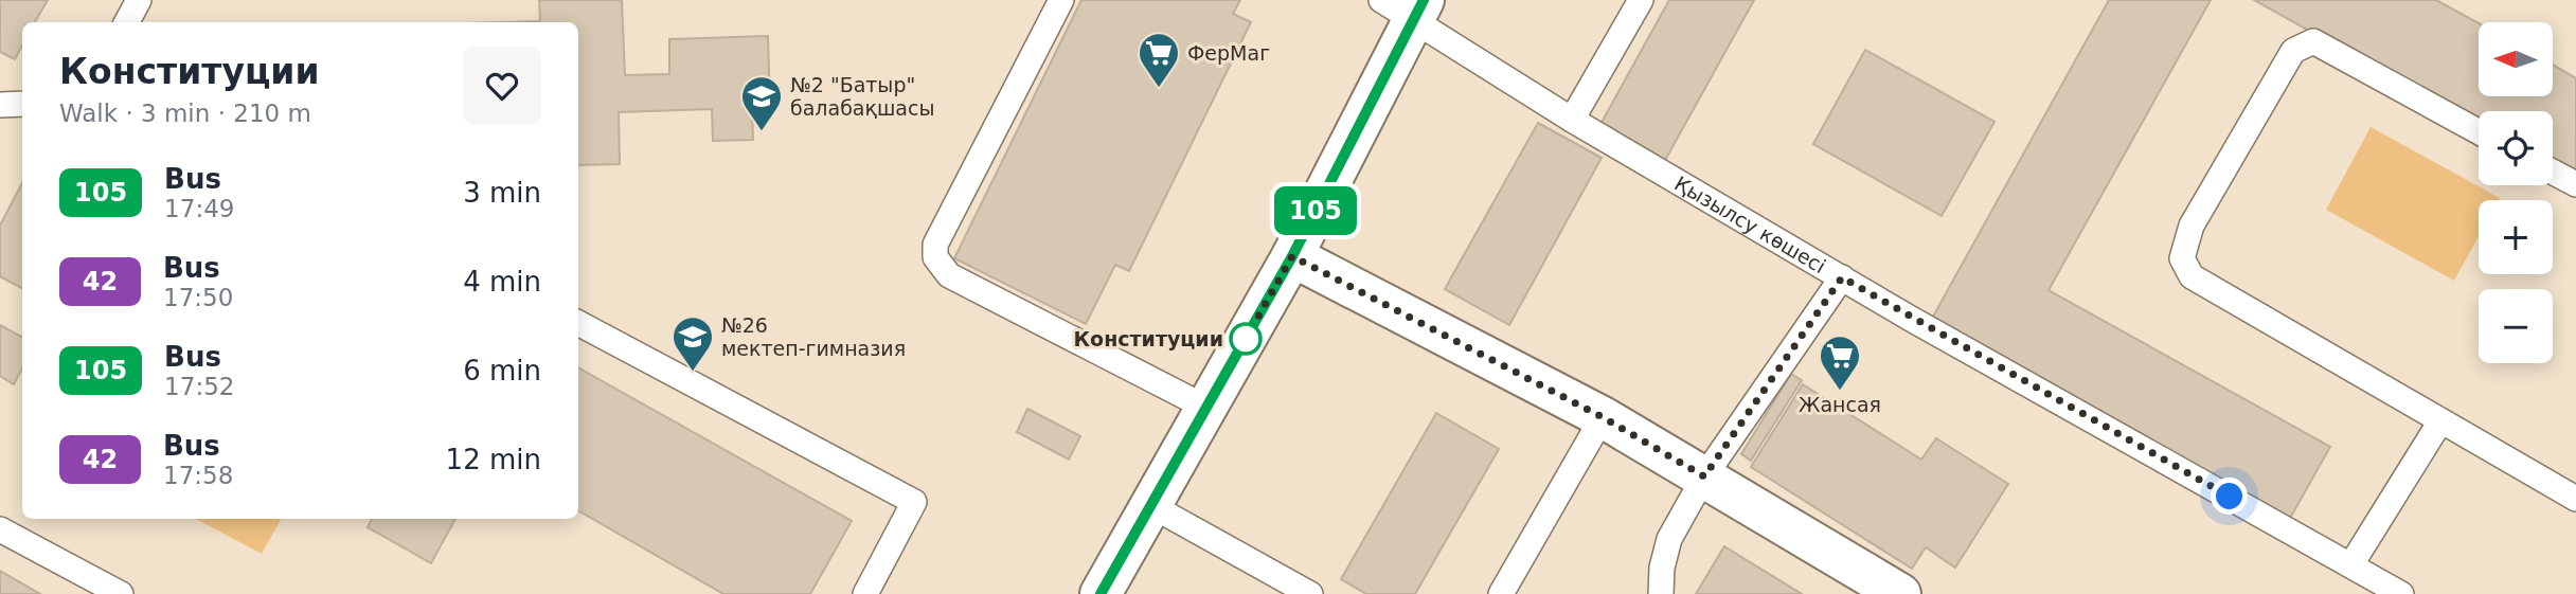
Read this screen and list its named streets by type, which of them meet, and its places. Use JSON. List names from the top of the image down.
{
  "streets": {
    "lane": ["Қызылсу көшесі"]
  },
  "places": {
    "supermarket": ["ФерМаг", "Жансая"],
    "school or university": ["№2 \"Батыр\" балабақшасы", "№26 мектеп-гимназия"],
    "other": ["Конституции"]
  },
  "lines": ["bus line 105"],
  "north": "left",
  "page": {
    "on_map": "105",
    "map_buttons": ["+", "−"],
    "heading": ["Конституции", "Walk · 3 min · 210 m"],
    "list": [
      {
        "mark": "105",
        "name": "Bus",
        "note": "17:49",
        "value": "3 min"
      },
      {
        "mark": "42",
        "name": "Bus",
        "note": "17:50",
        "value": "4 min"
      },
      {
        "mark": "105",
        "name": "Bus",
        "note": "17:52",
        "value": "6 min"
      },
      {
        "mark": "42",
        "name": "Bus",
        "note": "17:58",
        "value": "12 min"
      }
    ]
  }
}
